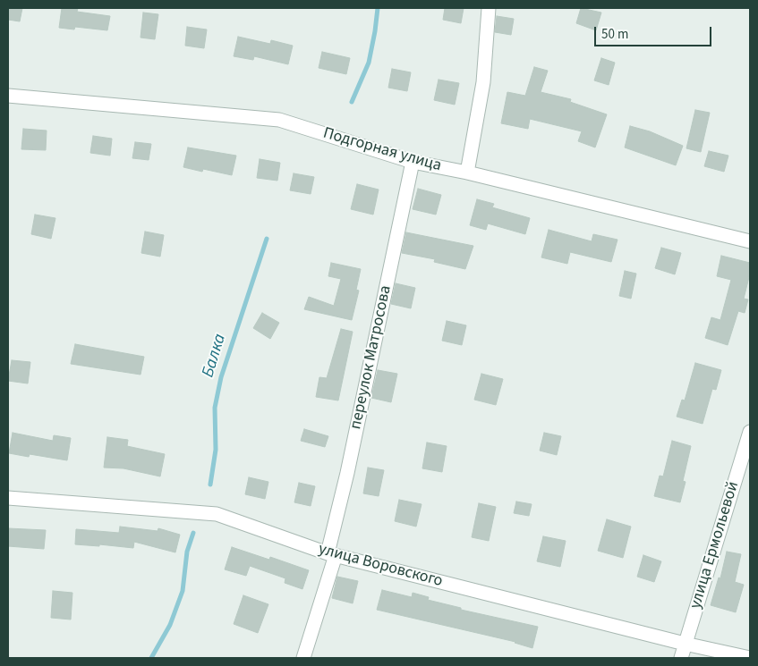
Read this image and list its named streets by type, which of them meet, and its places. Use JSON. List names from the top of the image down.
{
  "streets": {
    "street": [
      "Подгорная улица",
      "переулок Матросова",
      "улица Ермольевой",
      "улица Воровского"
    ]
  },
  "crossings": [
    ["Подгорная улица", "переулок Матросова"],
    ["переулок Матросова", "улица Воровского"],
    ["улица Ермольевой", "улица Воровского"]
  ],
  "water": ["Балка"],
  "scale_bar": "50 m"
}
